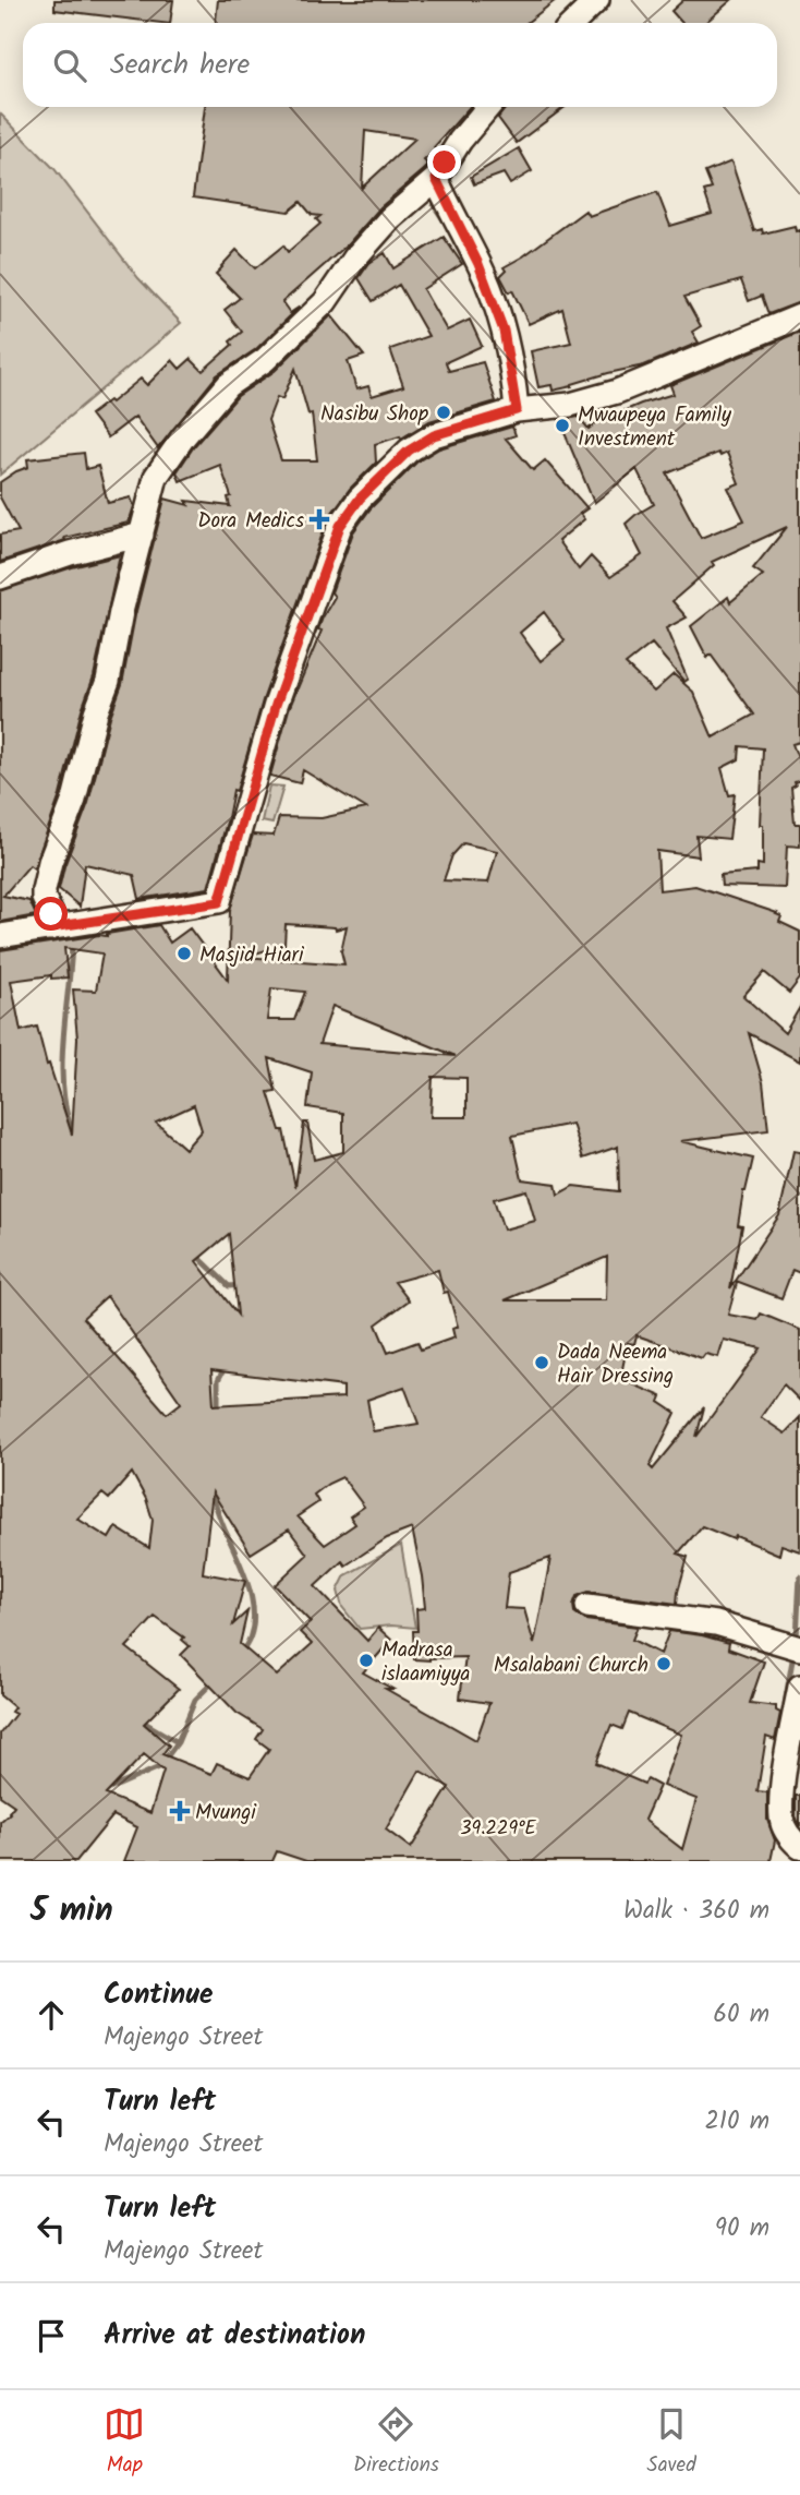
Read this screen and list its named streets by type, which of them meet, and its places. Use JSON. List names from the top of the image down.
{
  "places": {
    "other": [
      "Nasibu Shop",
      "Mwaupeya Family Investment",
      "Masjid Hiari",
      "Dada Neema Hair Dressing",
      "Madrasa islaamiyya",
      "Msalabani Church"
    ],
    "health": ["Dora Medics", "Mvungi"]
  },
  "page": {
    "search": "Search here",
    "heading": ["5 min", "Walk · 360 m"],
    "list": [
      ["Continue", "Majengo Street", "60 m"],
      ["Turn left", "Majengo Street", "210 m"],
      ["Turn left", "Majengo Street", "90 m"],
      "Arrive at destination"
    ],
    "nav": ["Map", "Directions", "Saved"]
  },
  "coordinates": ["39.229°E"]
}
